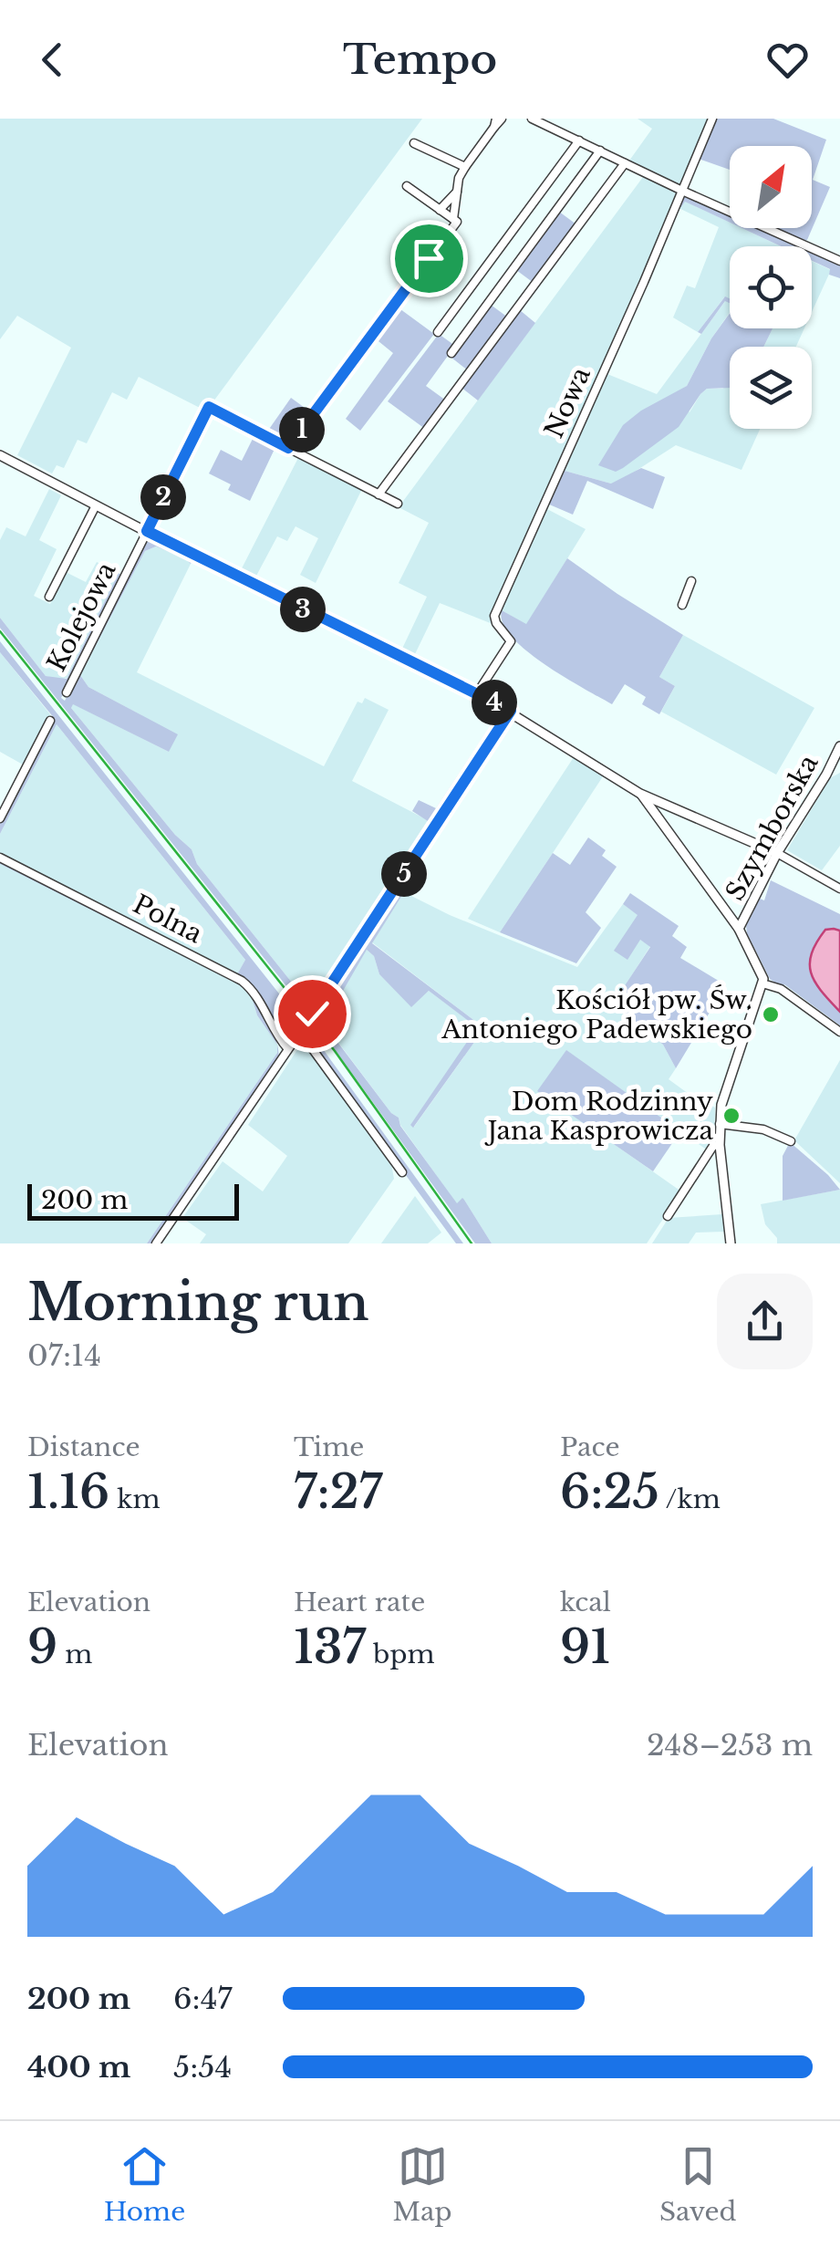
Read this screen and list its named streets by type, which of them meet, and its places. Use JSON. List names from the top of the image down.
{
  "streets": {
    "street": [
      "Nowa",
      "Kolejowa",
      "Szymborska",
      "Polna"
    ]
  },
  "places": ["Kościół pw. Św. Antoniego Padewskiego", "Dom Rodzinny Jana Kasprowicza"],
  "scale_bar": "200 m",
  "north": "top right",
  "page": {
    "header": "Tempo",
    "pins": [
      "1",
      "2",
      "3",
      "4",
      "5"
    ],
    "scale": "200 m",
    "heading": ["Morning run", "07:14"],
    "stats": [
      ["Distance", "1.16 km"],
      ["Time", "7:27"],
      ["Pace", "6:25 /km"],
      ["Elevation", "9 m"],
      ["Heart rate", "137 bpm"],
      ["kcal", "91"]
    ],
    "chart": ["Elevation", "248–253 m"],
    "list": [
      {
        "name": "200 m",
        "note": "6:47"
      },
      {
        "name": "400 m",
        "note": "5:54"
      }
    ],
    "tabs": ["Home", "Map", "Saved"]
  }
}
